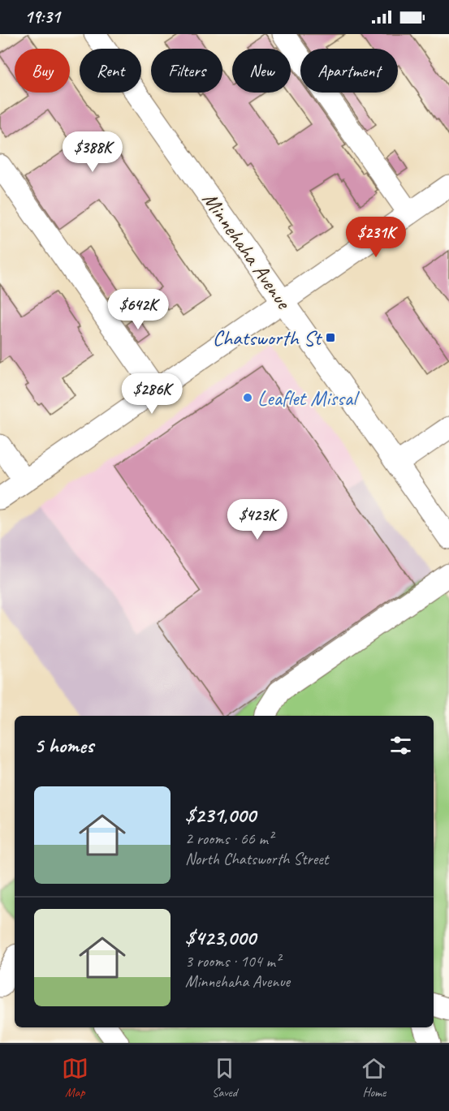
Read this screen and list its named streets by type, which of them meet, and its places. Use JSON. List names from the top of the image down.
{
  "streets": {
    "street": ["Minnehaha Avenue"]
  },
  "places": {
    "transit": ["Chatsworth St"],
    "other": ["Leaflet Missal"]
  },
  "page": {
    "status": "19:31",
    "chip": [
      "Buy",
      "Rent",
      "Filters",
      "New",
      "Apartment"
    ],
    "price": [
      "$388K",
      "$231K",
      "$642K",
      "$286K",
      "$423K"
    ],
    "heading": "5 homes",
    "list": [
      {
        "name": "$231,000",
        "note": "2 rooms · 66 m² · North Chatsworth Street"
      },
      {
        "name": "$423,000",
        "note": "3 rooms · 104 m² · Minnehaha Avenue"
      }
    ],
    "tabs": ["Map", "Saved", "Home"]
  }
}
